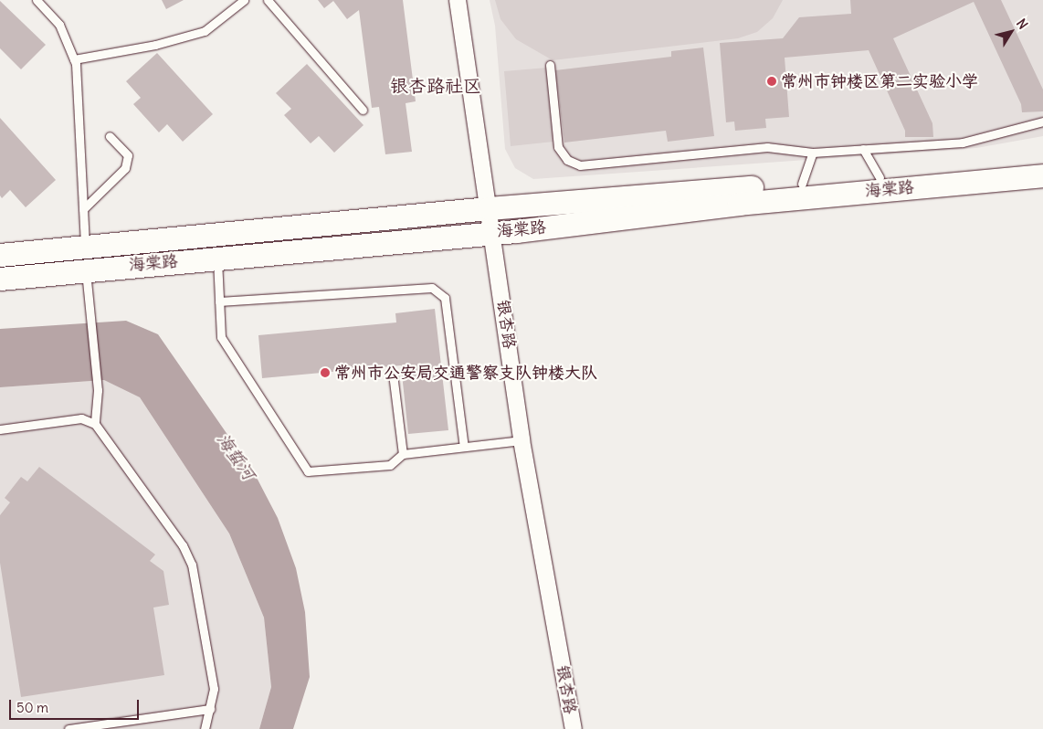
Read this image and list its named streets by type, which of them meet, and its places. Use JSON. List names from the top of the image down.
{
  "streets": {
    "street": ["海棠路", "银杏路"]
  },
  "crossings": [
    ["海棠路", "银杏路"]
  ],
  "districts": ["银杏路社区"],
  "water": ["海蜇河"],
  "places": ["常州市钟楼区第二实验小学", "常州市公安局交通警察支队钟楼大队"],
  "scale_bar": "50 m",
  "north": "top right"
}
